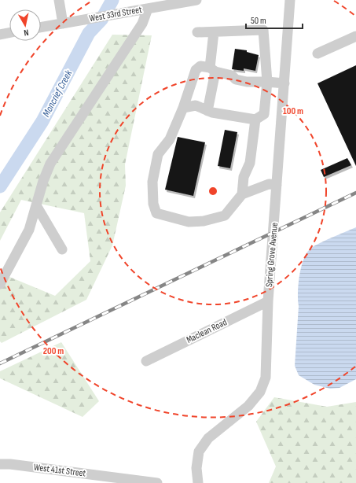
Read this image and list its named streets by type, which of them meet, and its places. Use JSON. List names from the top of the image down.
{
  "streets": {
    "street": [
      "West 33rd Street",
      "Spring Grove Avenue",
      "Maclean Road",
      "West 41st Street"
    ]
  },
  "crossings": [
    ["Spring Grove Avenue", "Maclean Road"]
  ],
  "water": ["Moncrief Creek"],
  "scale_bar": "50 m",
  "north": "bottom",
  "rings": ["100 m", "200 m"]
}
